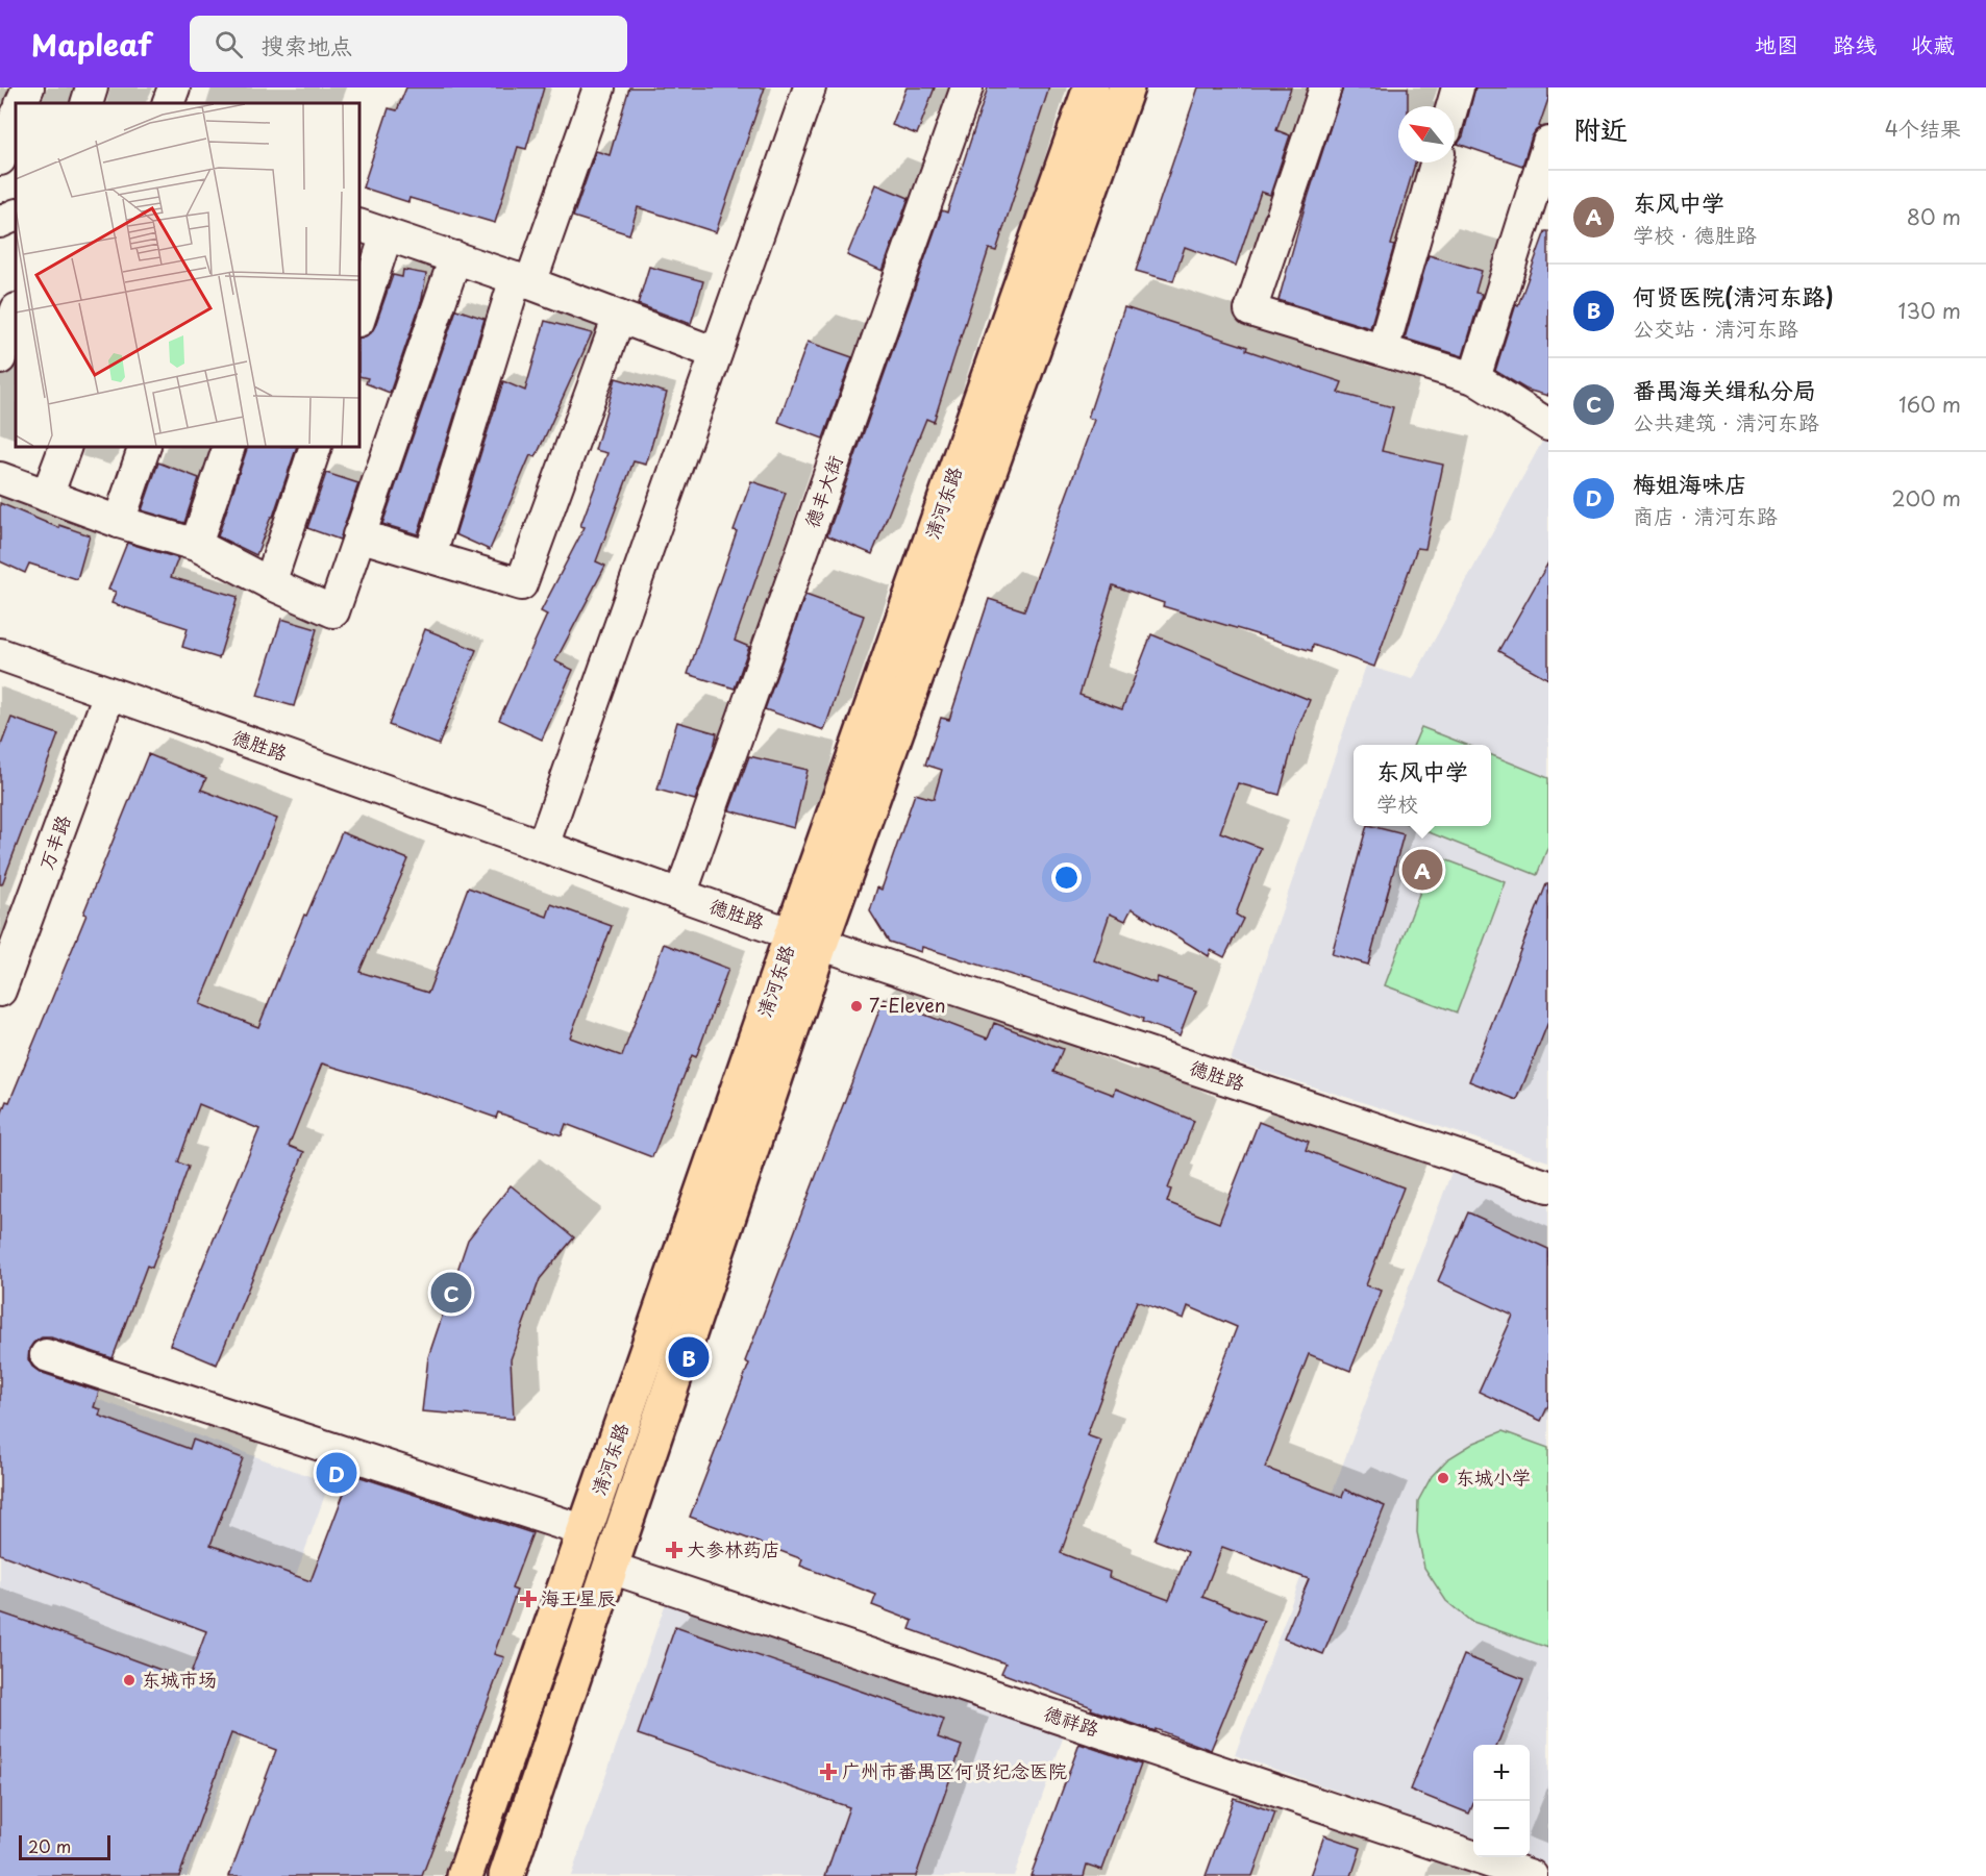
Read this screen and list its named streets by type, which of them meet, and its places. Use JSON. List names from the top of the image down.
{
  "streets": {
    "main road": ["清河东路"],
    "street": [
      "德丰大街",
      "德胜路",
      "万丰路",
      "德祥路"
    ]
  },
  "crossings": [
    ["德丰大街", "德胜路"],
    ["清河东路", "德胜路"],
    ["清河东路", "德祥路"],
    ["德胜路", "万丰路"]
  ],
  "places": {
    "other": ["7-Eleven", "东城小学", "东城市场"],
    "health": ["大参林药店", "海王星辰", "广州市番禺区何贤纪念医院"]
  },
  "scale_bar": "20 m",
  "north": "top left",
  "page": {
    "header": "Mapleaf",
    "search": "搜索地点",
    "nav": ["地图", "路线", "收藏"],
    "heading": ["附近", "4个结果"],
    "list": [
      {
        "mark": "A",
        "name": "东风中学",
        "note": "学校 · 德胜路",
        "value": "80 m"
      },
      {
        "mark": "B",
        "name": "何贤医院(清河东路)",
        "note": "公交站 · 清河东路",
        "value": "130 m"
      },
      {
        "mark": "C",
        "name": "番禺海关缉私分局",
        "note": "公共建筑 · 清河东路",
        "value": "160 m"
      },
      {
        "mark": "D",
        "name": "梅姐海味店",
        "note": "商店 · 清河东路",
        "value": "200 m"
      }
    ],
    "popup": ["东风中学", "学校"],
    "pins": [
      "A",
      "C",
      "B",
      "D"
    ],
    "map_buttons": ["+", "−"],
    "scale": "20 m"
  }
}
